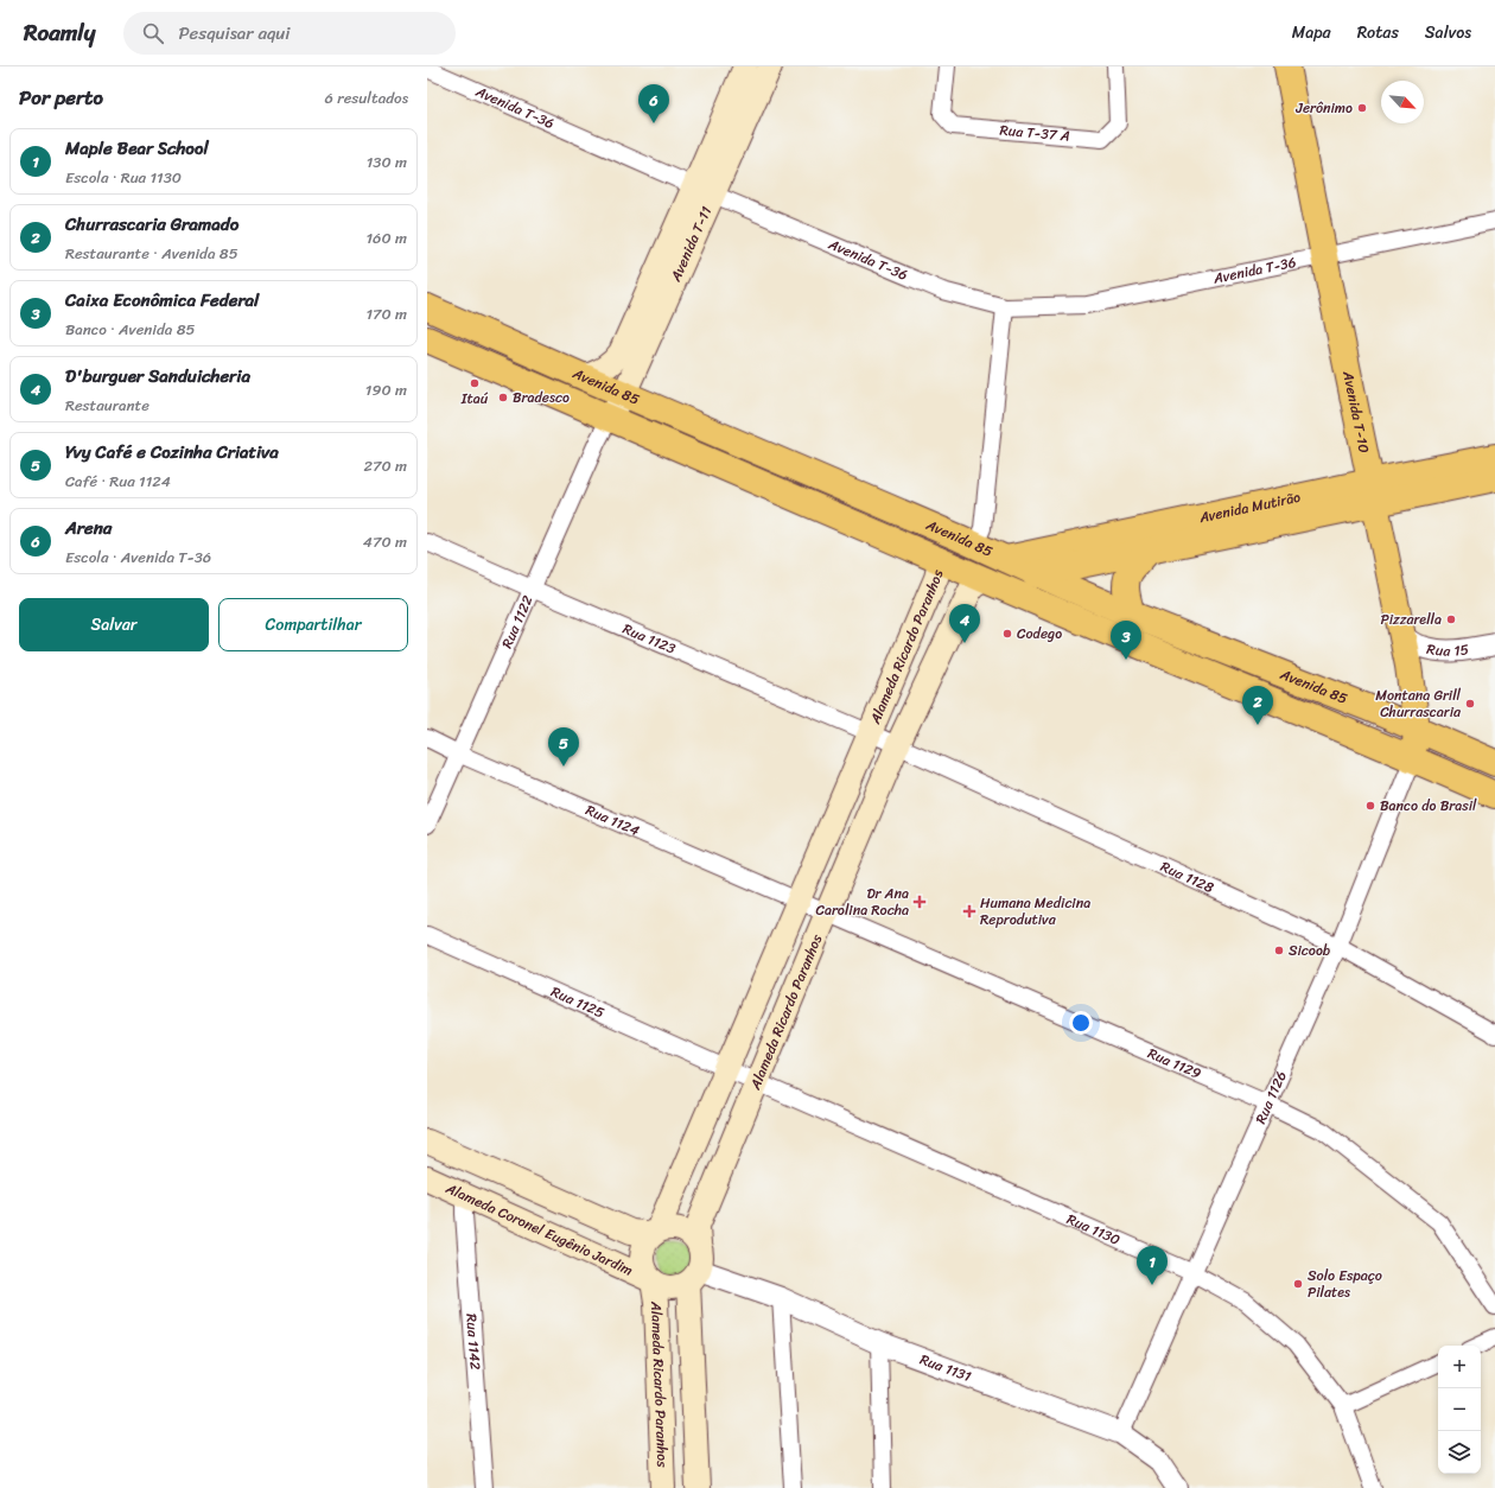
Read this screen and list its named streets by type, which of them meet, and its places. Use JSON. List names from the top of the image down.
{
  "streets": {
    "main road": [
      "Avenida T-11",
      "Avenida 85",
      "Avenida T-10",
      "Avenida Mutirão",
      "Alameda Ricardo Paranhos",
      "Alameda Coronel Eugênio Jardim"
    ],
    "street": [
      "Avenida T-36",
      "Rua T-37 A",
      "Rua 1122",
      "Rua 1123",
      "Rua 15",
      "Rua 1124",
      "Rua 1128",
      "Rua 1125",
      "Rua 1129",
      "Rua 1126",
      "Rua 1130",
      "Rua 1142",
      "Rua 1131"
    ]
  },
  "crossings": [
    ["Avenida T-36", "Avenida T-11"],
    ["Avenida T-36", "Avenida T-10"],
    ["Avenida T-11", "Avenida 85"],
    ["Avenida T-11", "Rua 1122"],
    ["Avenida 85", "Avenida T-10"],
    ["Avenida 85", "Avenida Mutirão"],
    ["Avenida 85", "Rua 1122"],
    ["Avenida 85", "Alameda Ricardo Paranhos"],
    ["Avenida 85", "Rua 1126"],
    ["Avenida T-10", "Avenida Mutirão"],
    ["Avenida T-10", "Rua 15"],
    ["Avenida T-10", "Rua 1126"],
    ["Rua 1122", "Rua 1123"],
    ["Rua 1122", "Rua 1124"],
    ["Rua 1123", "Alameda Ricardo Paranhos"],
    ["Rua 1123", "Rua 1128"],
    ["Alameda Ricardo Paranhos", "Rua 1124"],
    ["Alameda Ricardo Paranhos", "Rua 1128"],
    ["Alameda Ricardo Paranhos", "Rua 1125"],
    ["Alameda Ricardo Paranhos", "Rua 1129"],
    ["Alameda Ricardo Paranhos", "Alameda Coronel Eugênio Jardim"],
    ["Alameda Ricardo Paranhos", "Rua 1130"],
    ["Alameda Ricardo Paranhos", "Rua 1131"],
    ["Rua 1124", "Rua 1129"],
    ["Rua 1128", "Rua 1126"],
    ["Rua 1125", "Rua 1130"],
    ["Rua 1129", "Rua 1126"],
    ["Rua 1126", "Rua 1130"],
    ["Rua 1126", "Rua 1131"],
    ["Alameda Coronel Eugênio Jardim", "Rua 1142"],
    ["Alameda Coronel Eugênio Jardim", "Rua 1131"]
  ],
  "places": {
    "other": [
      "Jerônimo",
      "Itaú",
      "Bradesco",
      "Pizzarella",
      "Codego",
      "Montana Grill Churrascaria",
      "Banco do Brasil",
      "Sicoob",
      "Solo Espaço Pilates"
    ],
    "health": ["Dr Ana Carolina Rocha", "Humana Medicina Reprodutiva"]
  },
  "north": "bottom right",
  "page": {
    "header": "Roamly",
    "search": "Pesquisar aqui",
    "nav": ["Mapa", "Rotas", "Salvos"],
    "heading": ["Por perto", "6 resultados"],
    "pins": [
      "6",
      "4",
      "3",
      "2",
      "5",
      "1"
    ],
    "list": [
      {
        "mark": "1",
        "name": "Maple Bear School",
        "note": "Escola · Rua 1130",
        "value": "130 m"
      },
      {
        "mark": "2",
        "name": "Churrascaria Gramado",
        "note": "Restaurante · Avenida 85",
        "value": "160 m"
      },
      {
        "mark": "3",
        "name": "Caixa Econômica Federal",
        "note": "Banco · Avenida 85",
        "value": "170 m"
      },
      {
        "mark": "4",
        "name": "D'burguer Sanduicheria",
        "note": "Restaurante",
        "value": "190 m"
      },
      {
        "mark": "5",
        "name": "Yvy Café e Cozinha Criativa",
        "note": "Café · Rua 1124",
        "value": "270 m"
      },
      {
        "mark": "6",
        "name": "Arena",
        "note": "Escola · Avenida T-36",
        "value": "470 m"
      }
    ],
    "buttons": ["Salvar", "Compartilhar"],
    "map_buttons": ["+", "−"]
  }
}
